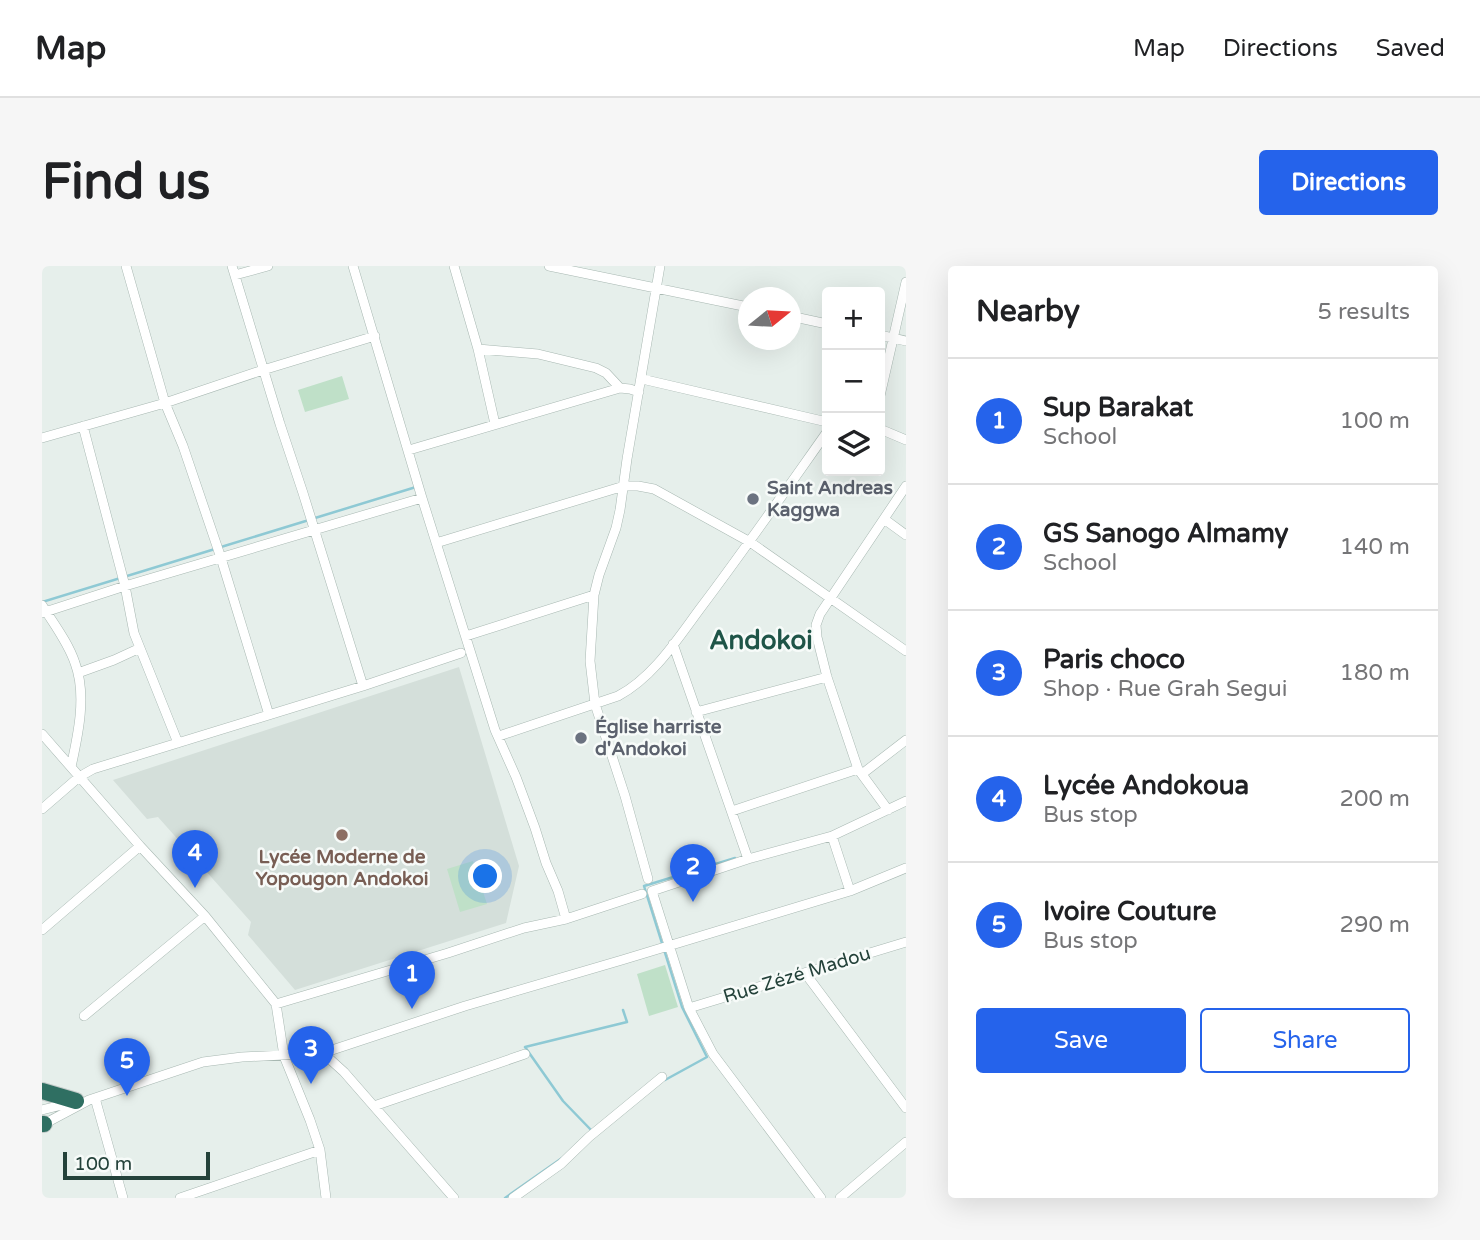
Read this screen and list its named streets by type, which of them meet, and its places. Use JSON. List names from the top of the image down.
{
  "streets": {
    "street": ["Rue Zézé Madou"]
  },
  "districts": ["Andokoi"],
  "places": ["Saint Andreas Kaggwa", "Église harriste d'Andokoi", "Lycée Moderne de Yopougon Andokoi"],
  "scale_bar": "100 m",
  "north": "right",
  "page": {
    "header": "Map",
    "nav": ["Map", "Directions", "Saved"],
    "buttons": [
      "Directions",
      ["Save", "Share"]
    ],
    "title": "Find us",
    "heading": ["Nearby", "5 results"],
    "map_buttons": ["+", "−"],
    "list": [
      {
        "mark": "1",
        "name": "Sup Barakat",
        "note": "School",
        "value": "100 m"
      },
      {
        "mark": "2",
        "name": "GS Sanogo Almamy",
        "note": "School",
        "value": "140 m"
      },
      {
        "mark": "3",
        "name": "Paris choco",
        "note": "Shop · Rue Grah Segui",
        "value": "180 m"
      },
      {
        "mark": "4",
        "name": "Lycée Andokoua",
        "note": "Bus stop",
        "value": "200 m"
      },
      {
        "mark": "5",
        "name": "Ivoire Couture",
        "note": "Bus stop",
        "value": "290 m"
      }
    ],
    "pins": [
      "4",
      "2",
      "1",
      "3",
      "5"
    ],
    "scale": "100 m"
  }
}
